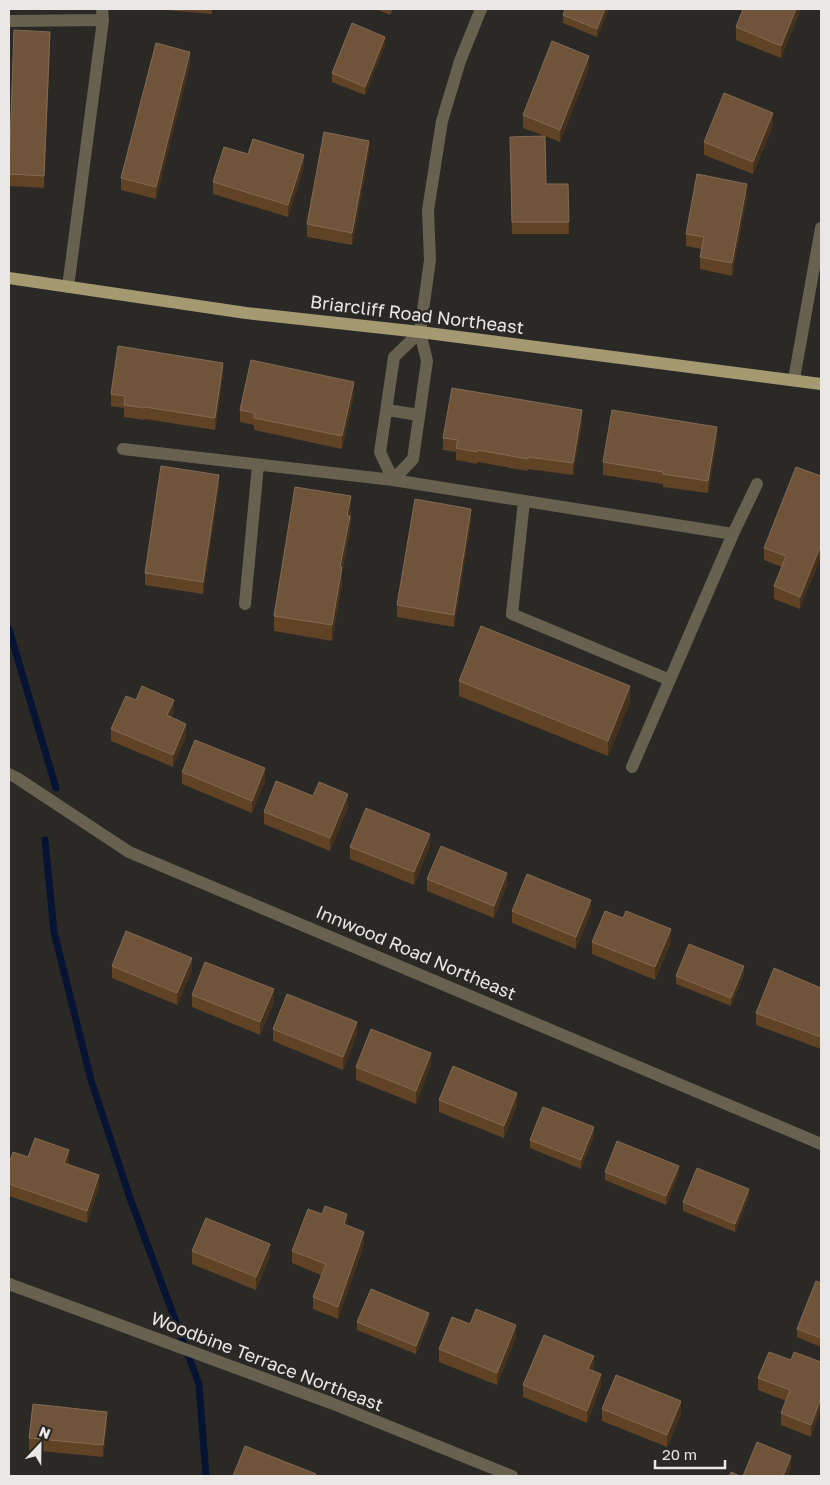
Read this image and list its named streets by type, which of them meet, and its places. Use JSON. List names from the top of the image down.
{
  "streets": {
    "main road": ["Briarcliff Road Northeast"],
    "street": ["Innwood Road Northeast", "Woodbine Terrace Northeast"]
  },
  "scale_bar": "20 m",
  "north": "top"
}
